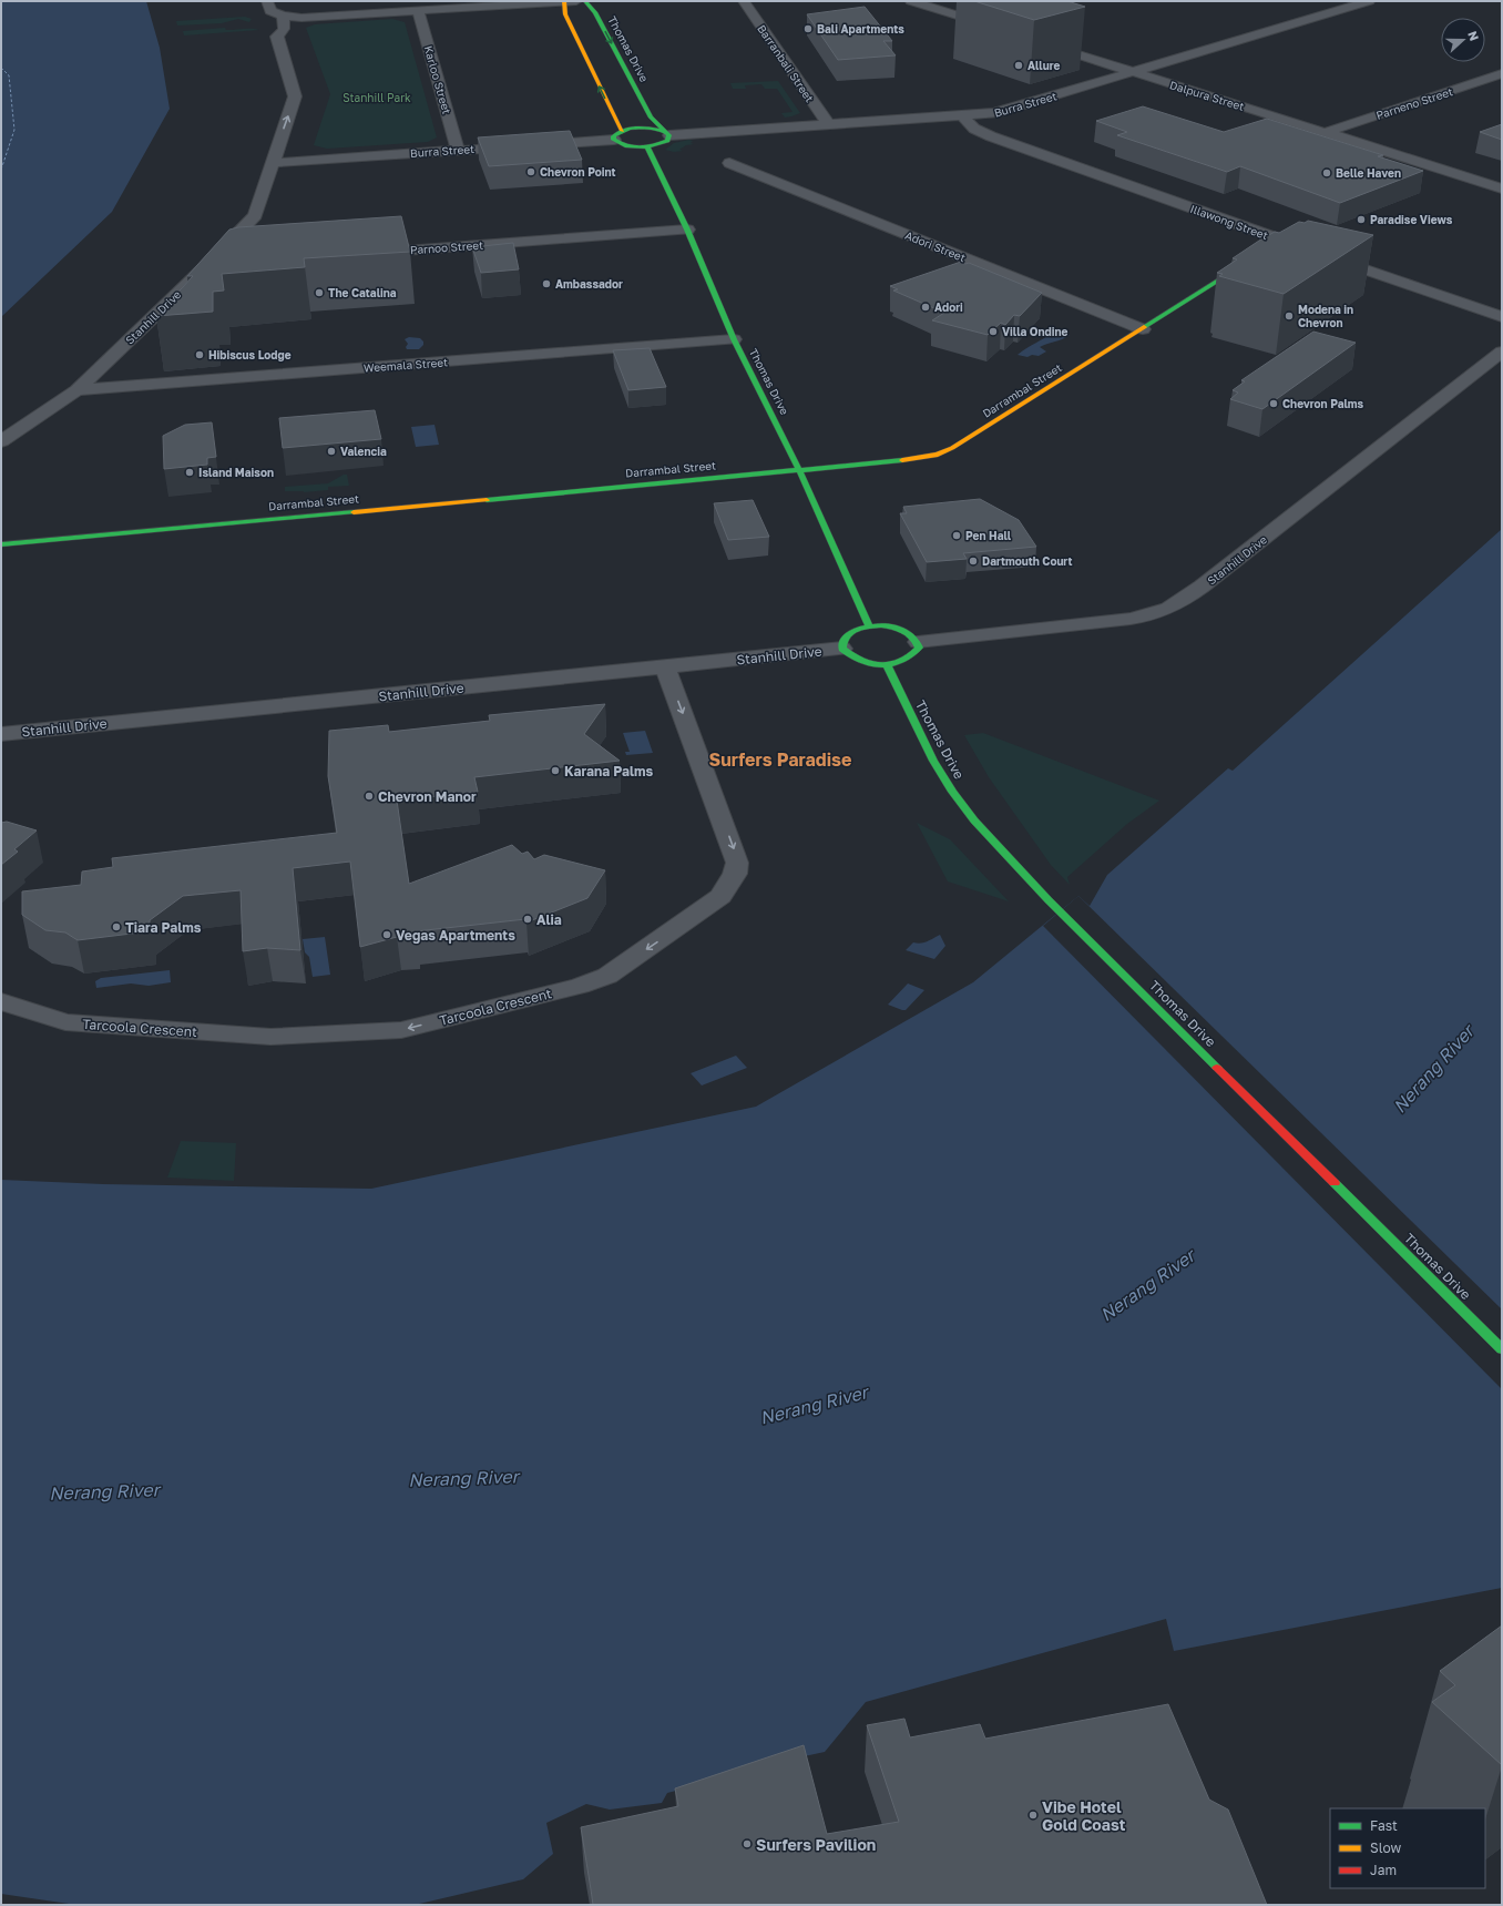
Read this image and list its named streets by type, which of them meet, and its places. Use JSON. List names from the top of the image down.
{
  "streets": {
    "main road": ["Thomas Drive", "Darrambal Street"],
    "street": [
      "Barranbali Street",
      "Karloo Street",
      "Dalpura Street",
      "Parneno Street",
      "Burra Street",
      "Illawong Street",
      "Adori Street",
      "Parnoo Street",
      "Stanhill Drive",
      "Weemala Street",
      "Tarcoola Crescent"
    ]
  },
  "crossings": [
    ["Thomas Drive", "Burra Street"],
    ["Thomas Drive", "Parnoo Street"],
    ["Thomas Drive", "Weemala Street"],
    ["Thomas Drive", "Darrambal Street"],
    ["Barranbali Street", "Burra Street"],
    ["Karloo Street", "Burra Street"],
    ["Dalpura Street", "Parneno Street"],
    ["Dalpura Street", "Burra Street"],
    ["Burra Street", "Illawong Street"],
    ["Burra Street", "Stanhill Drive"],
    ["Adori Street", "Darrambal Street"],
    ["Stanhill Drive", "Weemala Street"],
    ["Stanhill Drive", "Tarcoola Crescent"]
  ],
  "districts": ["Surfers Paradise"],
  "water": ["Nerang River"],
  "parks": ["Stanhill Park"],
  "places": [
    "Bali Apartments",
    "Allure",
    "Chevron Point",
    "Belle Haven",
    "Paradise Views",
    "Ambassador",
    "The Catalina",
    "Adori",
    "Modena in Chevron",
    "Villa Ondine",
    "Hibiscus Lodge",
    "Chevron Palms",
    "Valencia",
    "Island Maison",
    "Pen Hall",
    "Dartmouth Court",
    "Karana Palms",
    "Chevron Manor",
    "Alia",
    "Tiara Palms",
    "Vegas Apartments",
    "Vibe Hotel Gold Coast",
    "Surfers Pavilion"
  ],
  "legend": ["Fast", "Slow", "Jam"],
  "north": "right"
}
